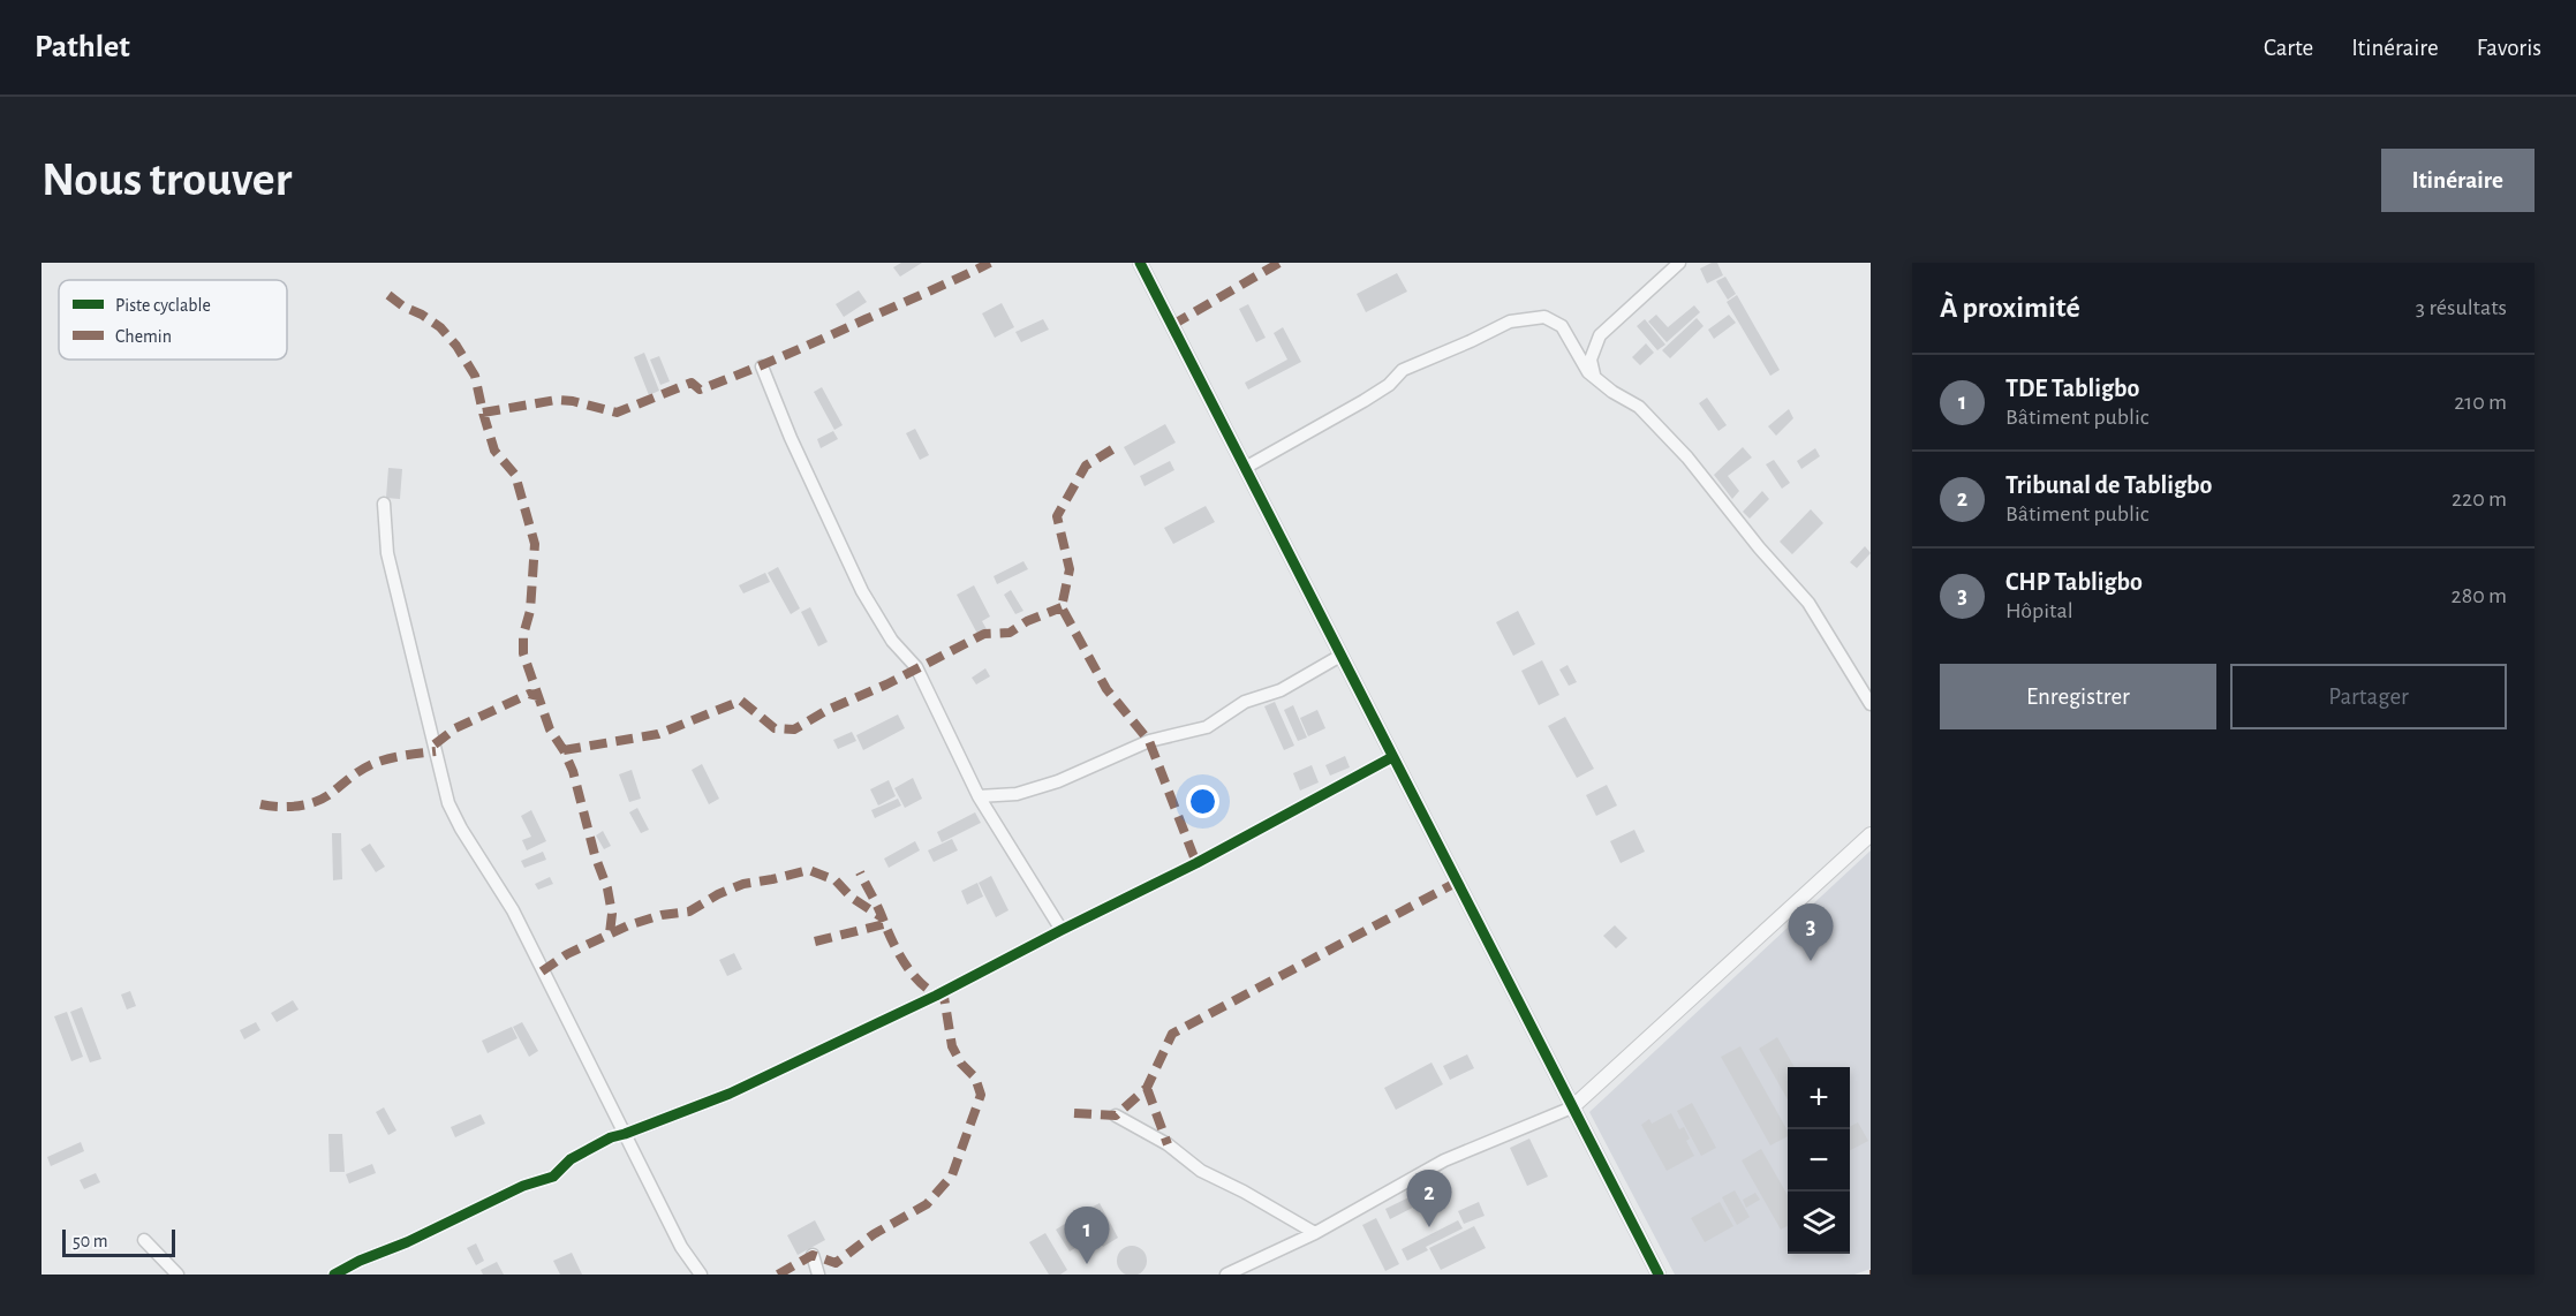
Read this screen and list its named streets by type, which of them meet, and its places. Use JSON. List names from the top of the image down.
{
  "legend": ["Piste cyclable", "Chemin"],
  "scale_bar": "50 m",
  "page": {
    "header": "Pathlet",
    "nav": ["Carte", "Itinéraire", "Favoris"],
    "buttons": [
      "Itinéraire",
      ["Enregistrer", "Partager"]
    ],
    "title": "Nous trouver",
    "heading": ["À proximité", "3 résultats"],
    "list": [
      {
        "mark": "1",
        "name": "TDE Tabligbo",
        "note": "Bâtiment public",
        "value": "210 m"
      },
      {
        "mark": "2",
        "name": "Tribunal de Tabligbo",
        "note": "Bâtiment public",
        "value": "220 m"
      },
      {
        "mark": "3",
        "name": "CHP Tabligbo",
        "note": "Hôpital",
        "value": "280 m"
      }
    ],
    "pins": ["3", "2", "1"],
    "map_buttons": ["+", "−"],
    "scale": "50 m"
  }
}
